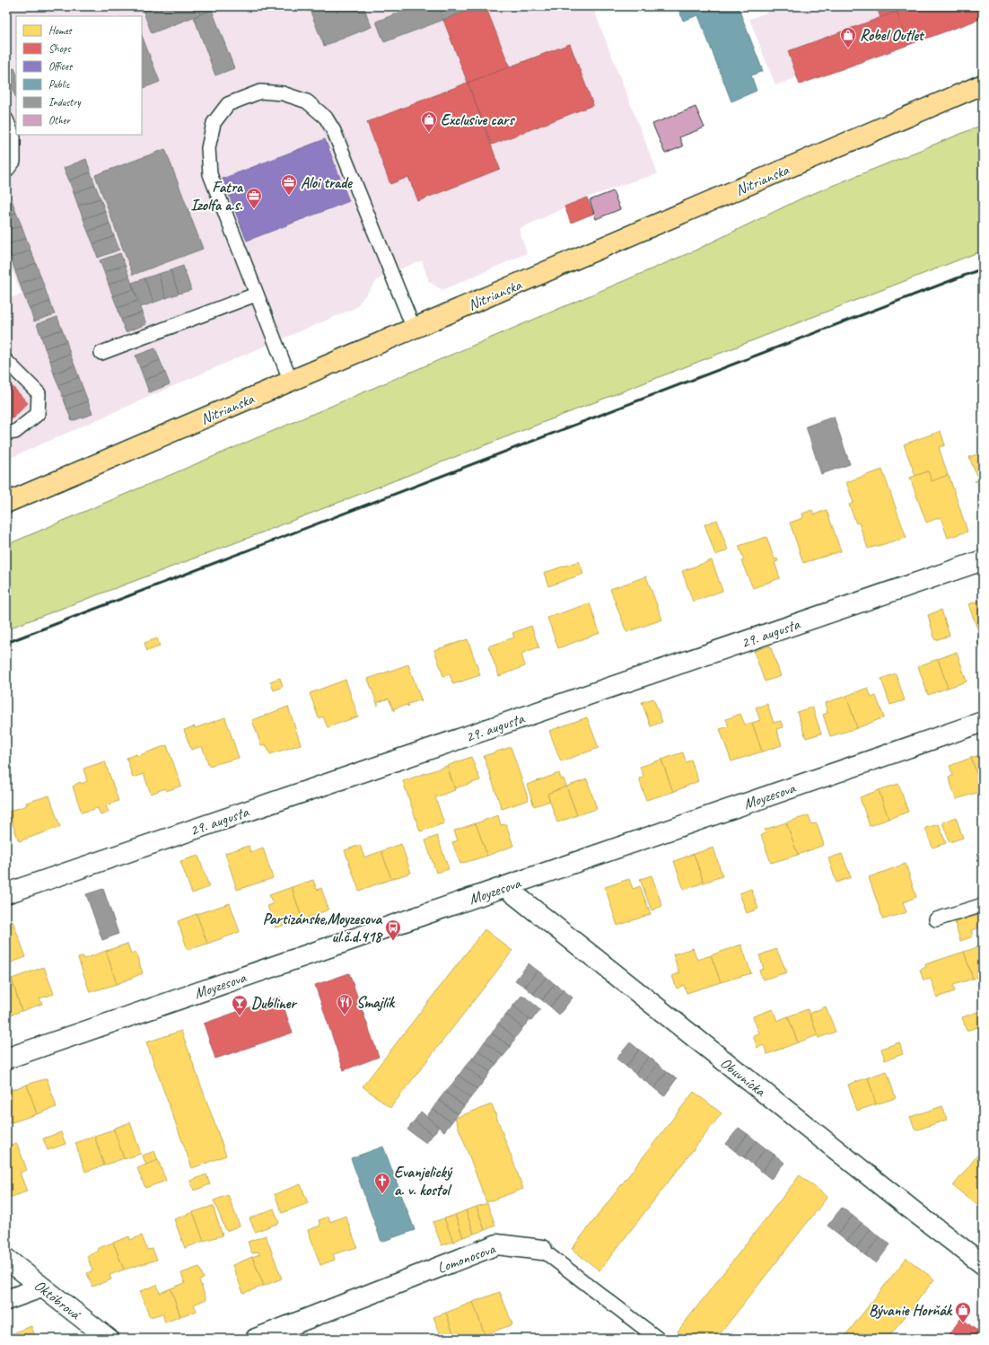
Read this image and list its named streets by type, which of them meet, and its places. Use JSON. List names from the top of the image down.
{
  "streets": {
    "main road": ["Nitrianska"],
    "street": [
      "29. augusta",
      "Moyzesova",
      "Obuvnícka",
      "Lomonosova",
      "Októbrová"
    ]
  },
  "crossings": [
    ["Moyzesova", "Obuvnícka"]
  ],
  "places": {
    "shop": ["Robel Outlet", "Exclusive cars", "Bývanie Horňák"],
    "office": ["Aloi trade", "Fatra Izolfa a.s."],
    "bus stop": ["Partizánske,Moyzesova ul.č.d.418"],
    "restaurant": ["Smajlík"],
    "bar": ["Dubliner"],
    "church": ["Evanjelický a. v. kostol"]
  },
  "legend": [
    "Homes",
    "Shops",
    "Offices",
    "Public",
    "Industry",
    "Other"
  ]
}
